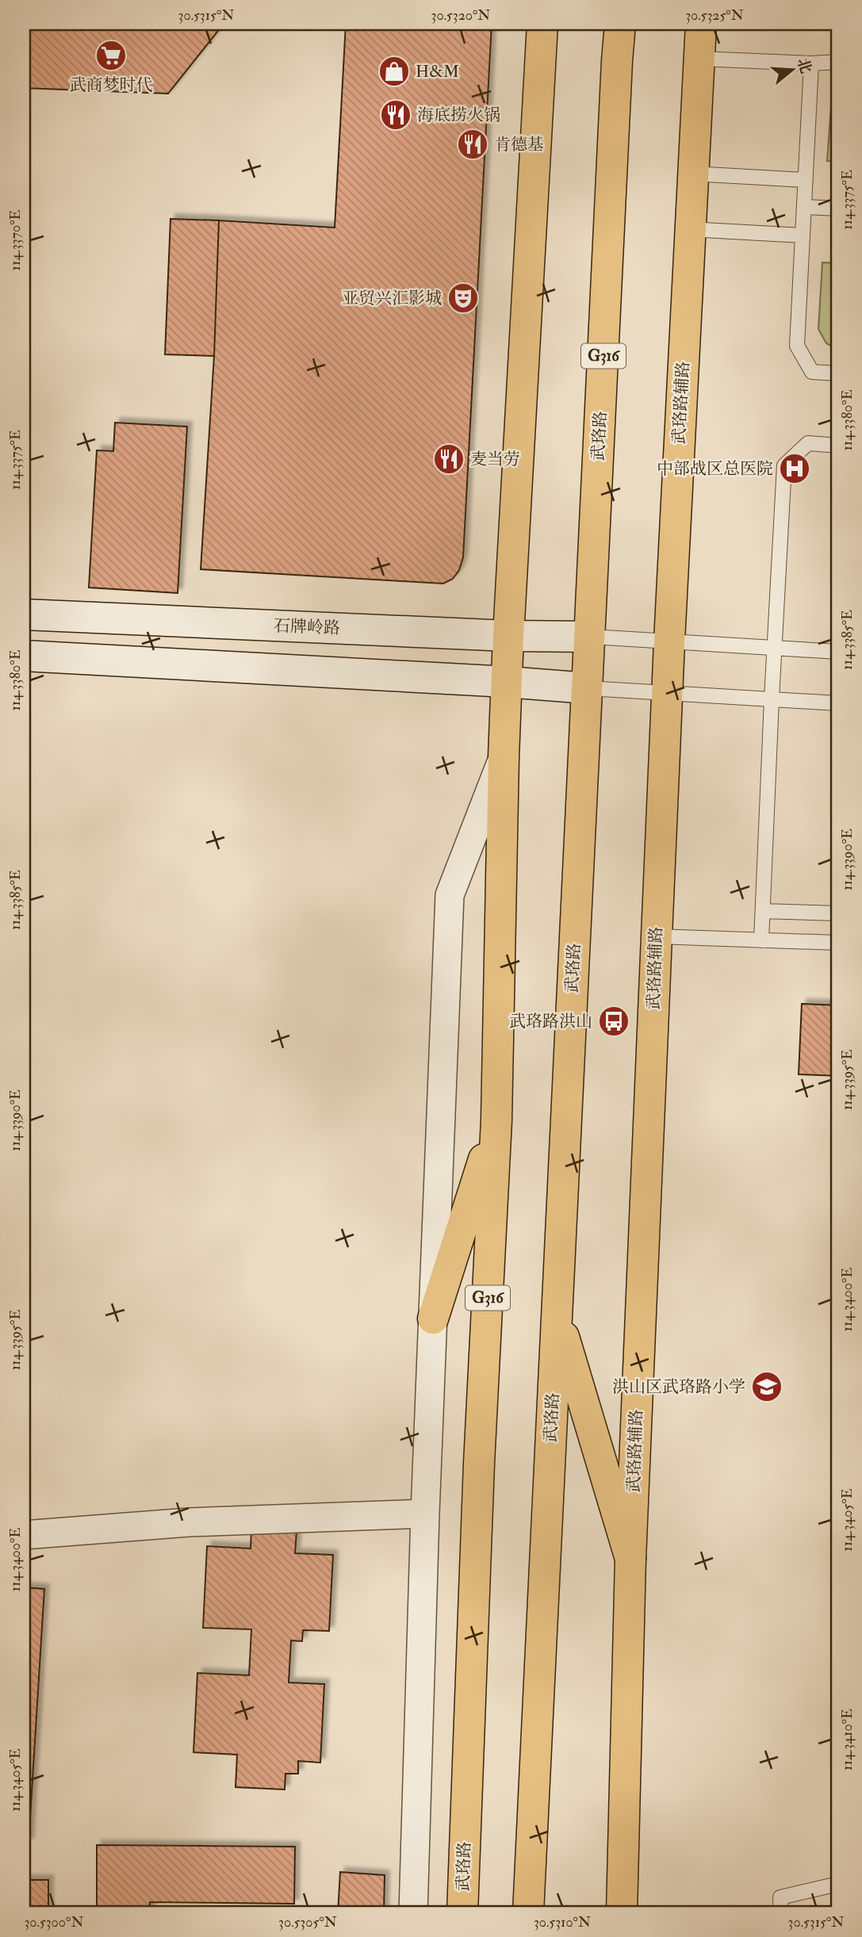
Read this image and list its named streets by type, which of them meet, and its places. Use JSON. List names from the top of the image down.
{
  "streets": {
    "main road": [
      "G316",
      "武珞路辅路",
      "武珞路",
      "石牌岭路"
    ]
  },
  "crossings": [
    ["武珞路", "石牌岭路"]
  ],
  "places": {
    "supermarket": ["武商梦时代"],
    "shop": ["H&M"],
    "restaurant": ["海底捞火锅", "肯德基", "麦当劳"],
    "theatre": ["亚贸兴汇影城"],
    "hospital": ["中部战区总医院"],
    "bus stop": ["武珞路洪山"],
    "school or university": ["洪山区武珞路小学"]
  },
  "north": "right",
  "coordinates": [
    "30.5315°N",
    "30.5320°N",
    "30.5325°N",
    "114.3375°E",
    "114.3370°E",
    "114.3380°E",
    "114.3385°E",
    "114.3390°E",
    "114.3395°E",
    "114.3400°E",
    "114.3405°E",
    "114.3410°E",
    "30.5300°N",
    "30.5305°N",
    "30.5310°N"
  ]
}
